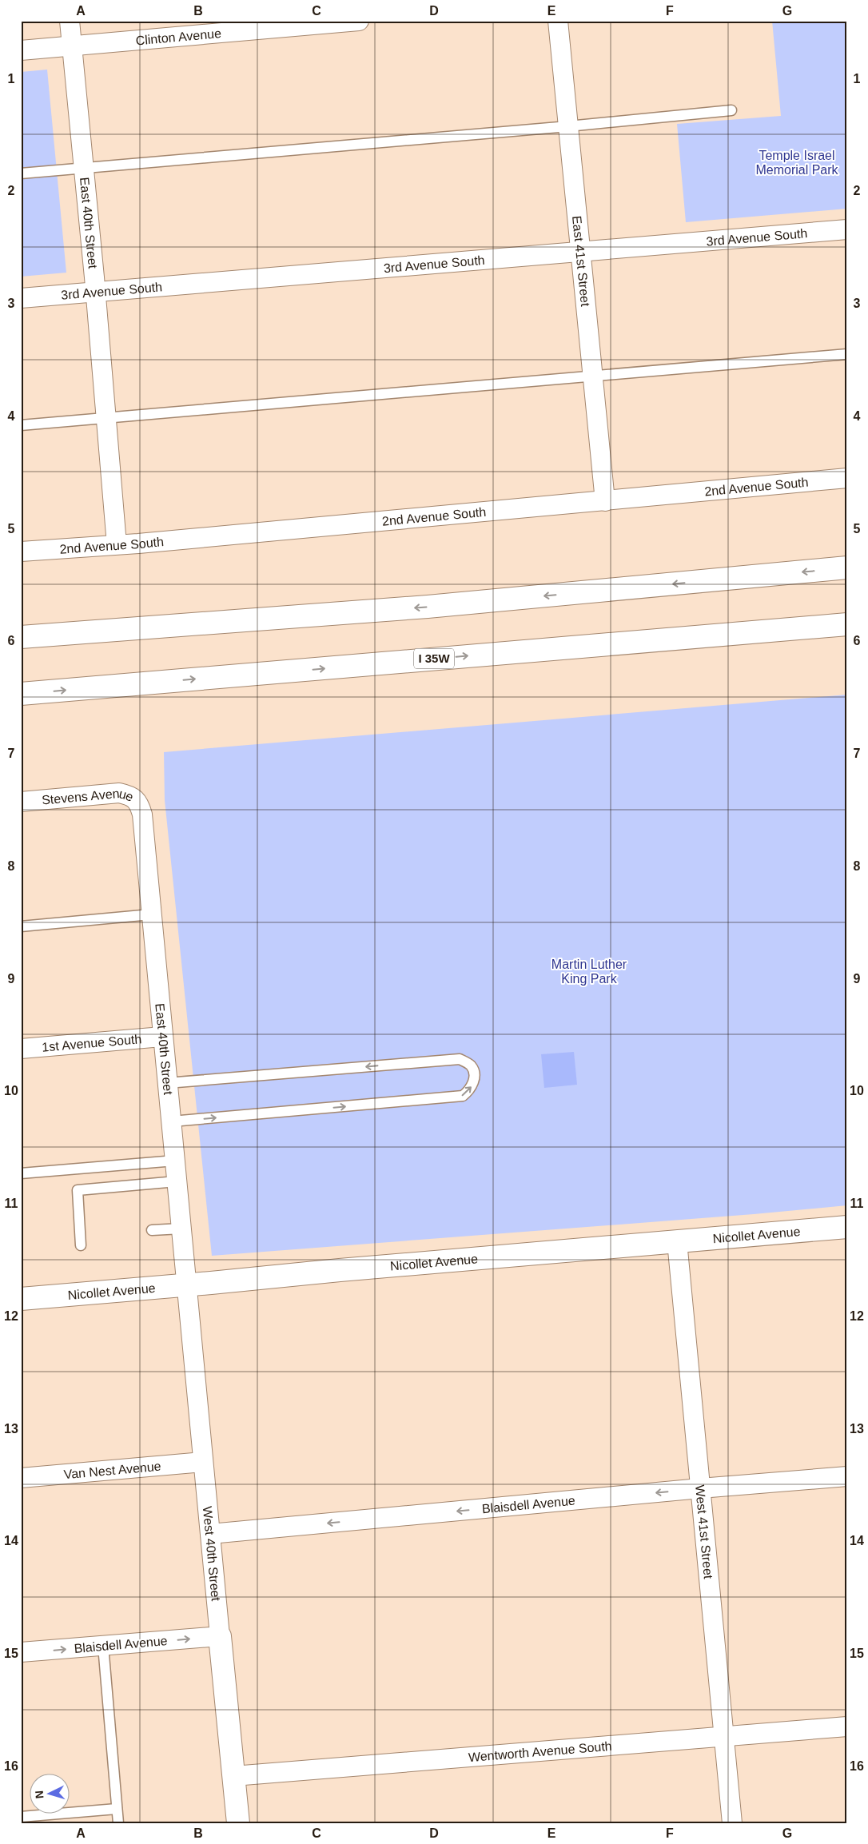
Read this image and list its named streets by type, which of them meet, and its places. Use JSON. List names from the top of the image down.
{
  "streets": {
    "main road": ["I 35W", "Nicollet Avenue", "West 40th Street"],
    "street": [
      "Clinton Avenue",
      "East 40th Street",
      "3rd Avenue South",
      "East 41st Street",
      "2nd Avenue South",
      "Stevens Avenue",
      "1st Avenue South",
      "Van Nest Avenue",
      "Blaisdell Avenue",
      "West 41st Street",
      "Wentworth Avenue South"
    ]
  },
  "crossings": [
    ["Clinton Avenue", "East 40th Street"],
    ["East 40th Street", "3rd Avenue South"],
    ["East 40th Street", "2nd Avenue South"],
    ["East 40th Street", "Stevens Avenue"],
    ["East 40th Street", "1st Avenue South"],
    ["East 40th Street", "Nicollet Avenue"],
    ["East 40th Street", "West 40th Street"],
    ["3rd Avenue South", "East 41st Street"],
    ["East 41st Street", "2nd Avenue South"],
    ["Nicollet Avenue", "West 41st Street"],
    ["Nicollet Avenue", "West 40th Street"],
    ["Van Nest Avenue", "West 40th Street"],
    ["Blaisdell Avenue", "West 41st Street"],
    ["Blaisdell Avenue", "West 40th Street"],
    ["West 41st Street", "Wentworth Avenue South"],
    ["West 40th Street", "Wentworth Avenue South"]
  ],
  "parks": ["Temple Israel Memorial Park", "Martin Luther King Park"],
  "north": "left",
  "grid": {
    "columns": [
      "A",
      "B",
      "C",
      "D",
      "E",
      "F",
      "G"
    ],
    "rows": [
      "1",
      "2",
      "3",
      "4",
      "5",
      "6",
      "7",
      "8",
      "9",
      "10",
      "11",
      "12",
      "13",
      "14",
      "15",
      "16"
    ]
  }
}
